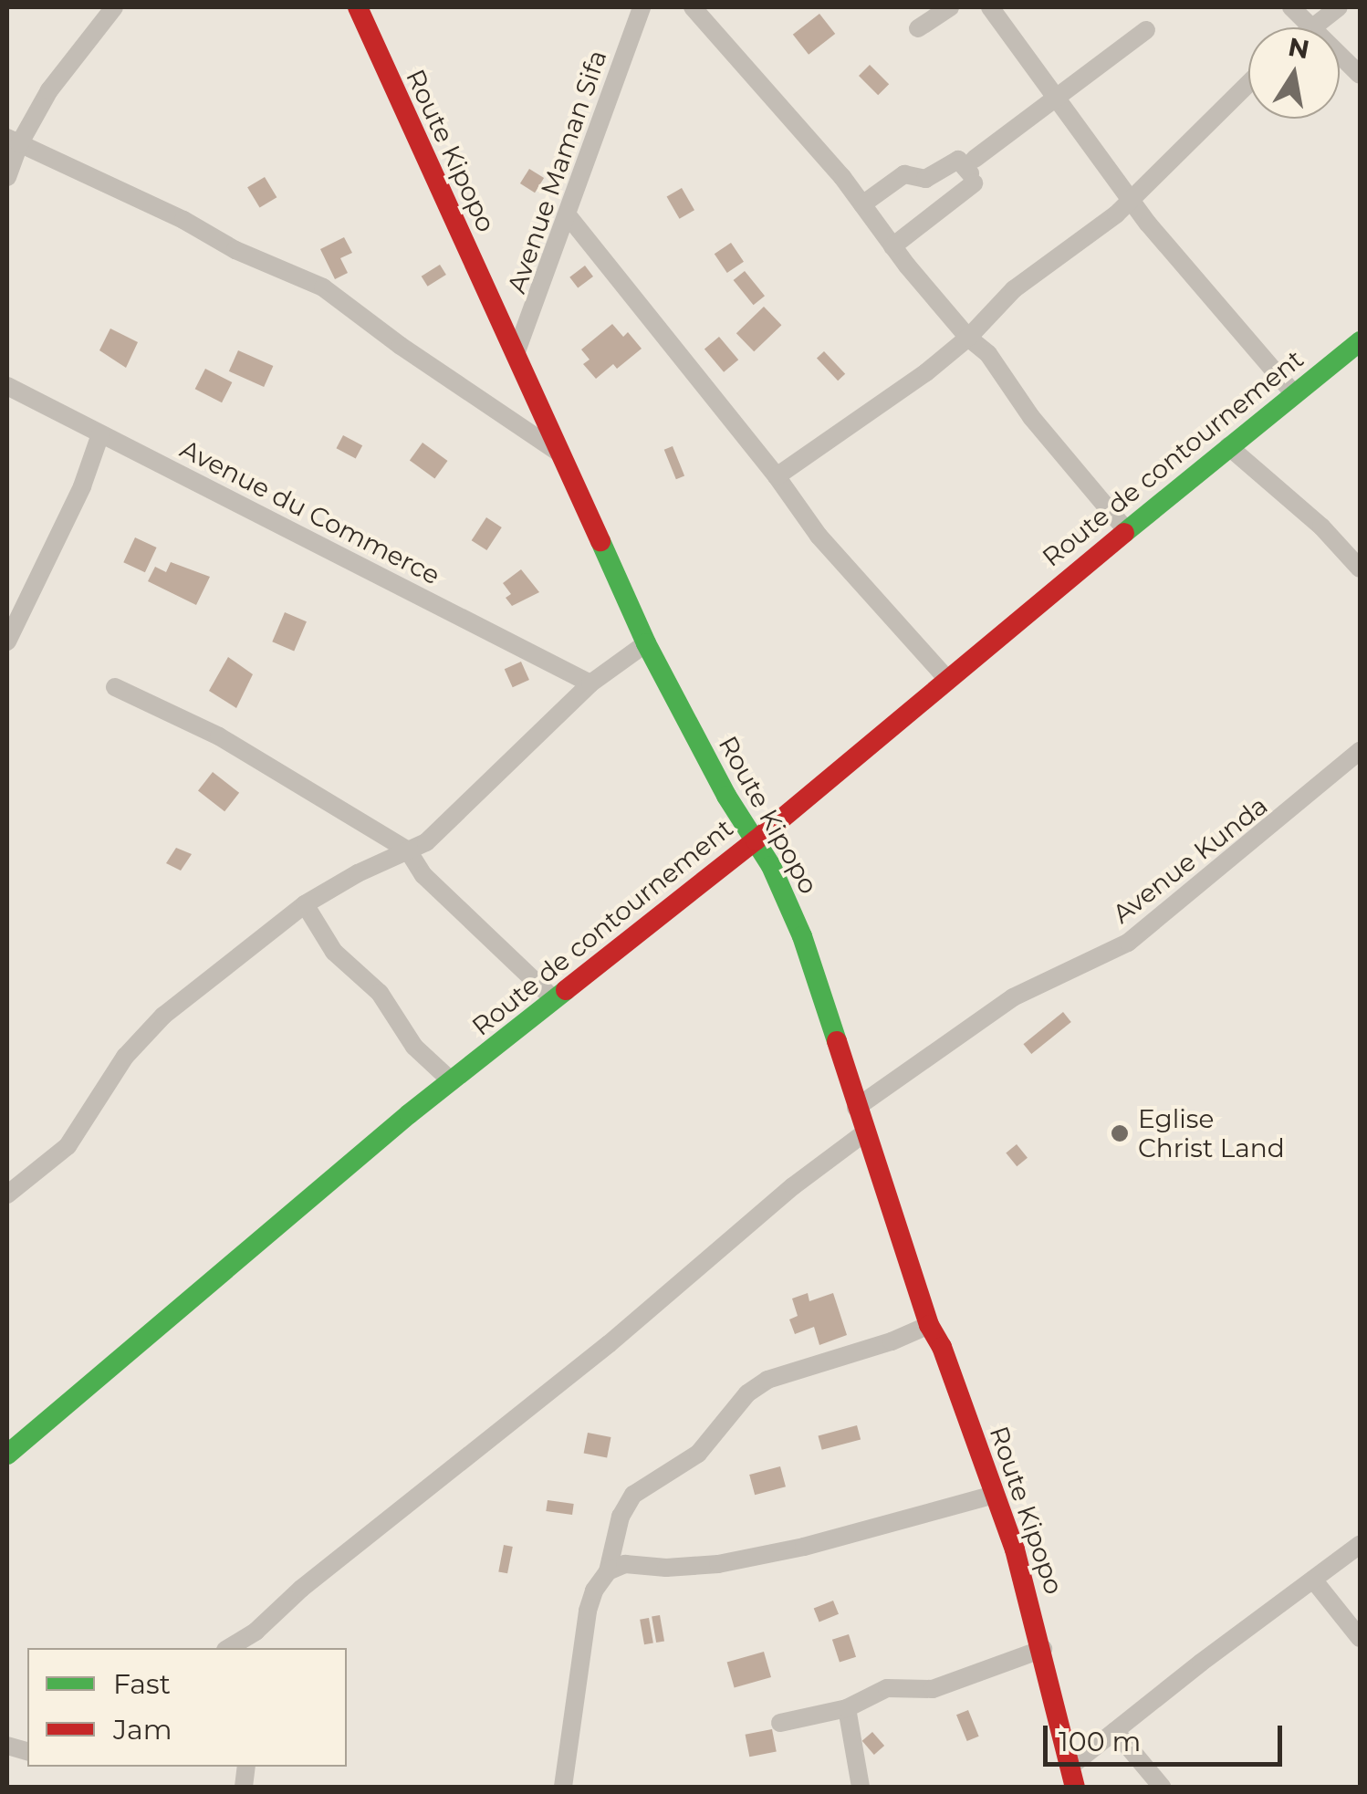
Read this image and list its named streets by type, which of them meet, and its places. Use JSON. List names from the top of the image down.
{
  "streets": {
    "main road": ["Route Kipopo", "Route de contournement"],
    "street": ["Avenue Maman Sifa", "Avenue du Commerce", "Avenue Kunda"]
  },
  "crossings": [
    ["Route Kipopo", "Avenue Maman Sifa"],
    ["Route Kipopo", "Route de contournement"],
    ["Route Kipopo", "Avenue Kunda"]
  ],
  "places": ["Eglise Christ Land"],
  "legend": ["Fast", "Jam"],
  "scale_bar": "100 m",
  "north": "top"
}
